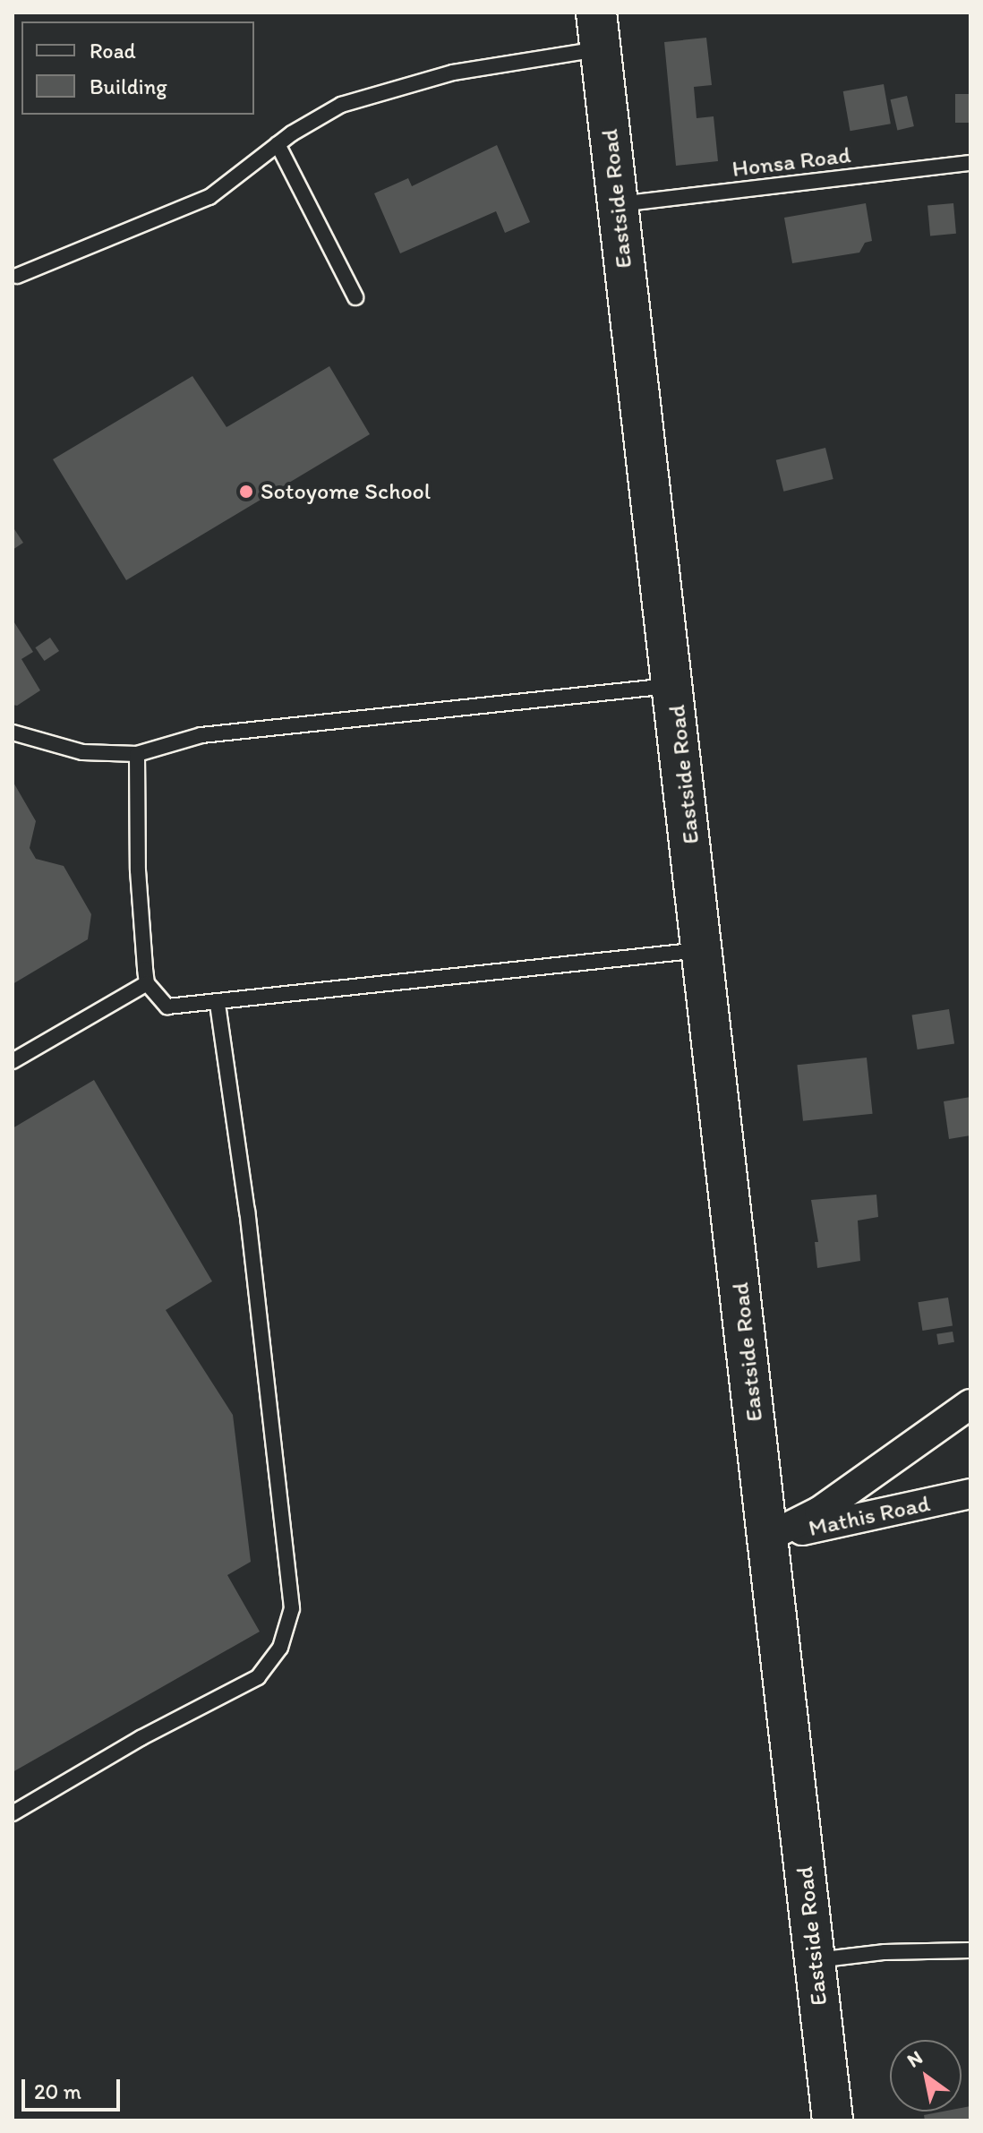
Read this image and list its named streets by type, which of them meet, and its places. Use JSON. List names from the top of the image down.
{
  "streets": {
    "main road": ["Eastside Road"],
    "street": ["Mathis Road"],
    "lane": ["Honsa Road"]
  },
  "crossings": [
    ["Honsa Road", "Eastside Road"],
    ["Eastside Road", "Mathis Road"]
  ],
  "places": ["Sotoyome School"],
  "legend": ["Road", "Building"],
  "scale_bar": "20 m",
  "north": "top left"
}
